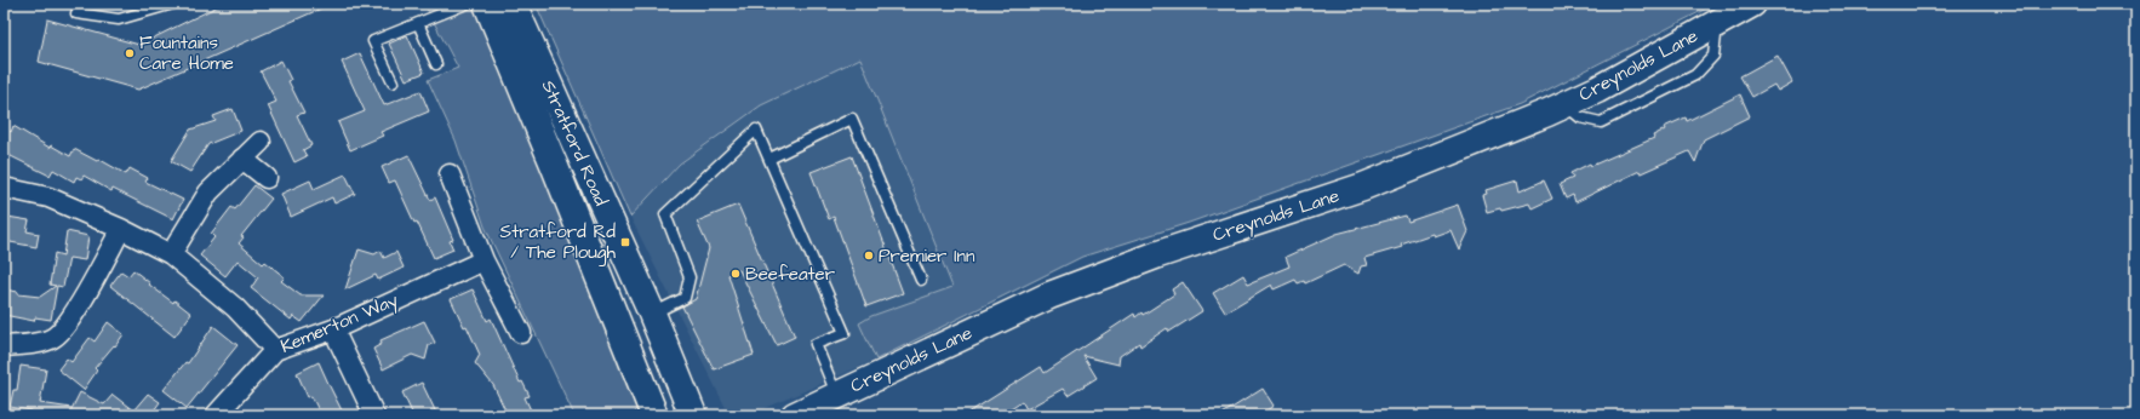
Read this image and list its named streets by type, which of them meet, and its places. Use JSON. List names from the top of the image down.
{
  "streets": {
    "main road": ["Creynolds Lane", "Stratford Road"],
    "street": ["Kemerton Way"]
  },
  "places": {
    "other": ["Fountains Care Home", "Premier Inn", "Beefeater"],
    "transit": ["Stratford Rd / The Plough"]
  }
}
